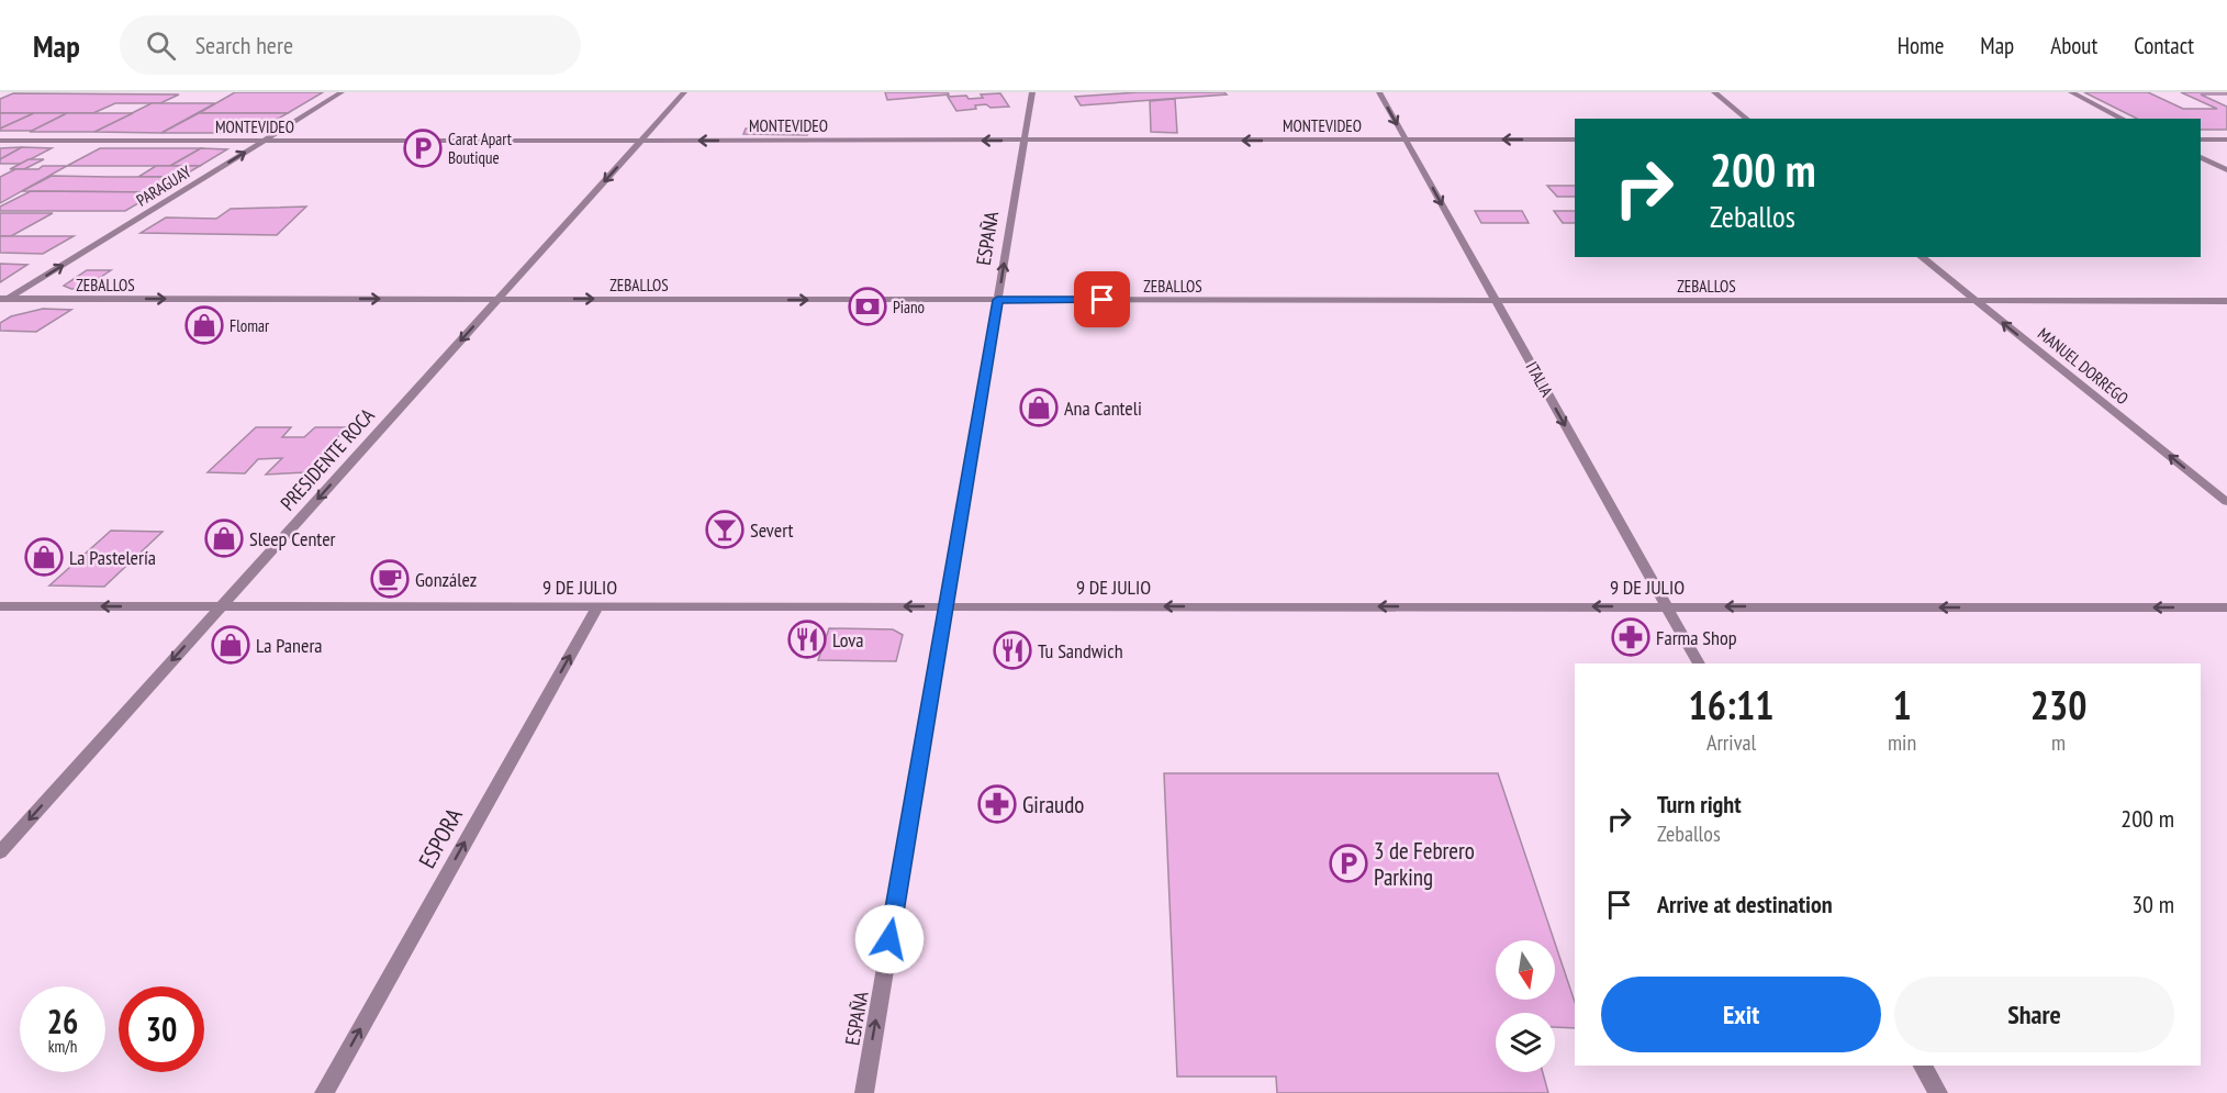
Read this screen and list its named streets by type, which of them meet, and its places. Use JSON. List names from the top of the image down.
{
  "streets": {
    "street": [
      "MONTEVIDEO",
      "PARAGUAY",
      "ESPAÑA",
      "ZEBALLOS",
      "MANUEL DORREGO",
      "ITALIA",
      "PRESIDENTE ROCA",
      "9 DE JULIO",
      "ESPORA"
    ]
  },
  "crossings": [
    ["MONTEVIDEO", "PARAGUAY"],
    ["MONTEVIDEO", "ESPAÑA"],
    ["MONTEVIDEO", "ITALIA"],
    ["MONTEVIDEO", "PRESIDENTE ROCA"],
    ["PARAGUAY", "ZEBALLOS"],
    ["ESPAÑA", "ZEBALLOS"],
    ["ESPAÑA", "9 DE JULIO"],
    ["ZEBALLOS", "MANUEL DORREGO"],
    ["ZEBALLOS", "ITALIA"],
    ["ZEBALLOS", "PRESIDENTE ROCA"],
    ["ITALIA", "9 DE JULIO"],
    ["PRESIDENTE ROCA", "9 DE JULIO"],
    ["9 DE JULIO", "ESPORA"]
  ],
  "one_way": [
    "MONTEVIDEO",
    "PARAGUAY",
    "ESPAÑA",
    "ZEBALLOS",
    "MANUEL DORREGO",
    "ITALIA",
    "PRESIDENTE ROCA",
    "9 DE JULIO",
    "ESPORA"
  ],
  "places": {
    "parking": ["Carat Apart Boutique", "3 de Febrero Parking"],
    "bank": ["Piano"],
    "shop": [
      "Flomar",
      "Ana Canteli",
      "Sleep Center",
      "La Pastelería",
      "La Panera"
    ],
    "bar": ["Severt"],
    "cafe": ["González"],
    "pharmacy": ["Farma Shop", "Giraudo"],
    "restaurant": ["Lova", "Tu Sandwich"]
  },
  "north": "bottom",
  "page": {
    "header": "Map",
    "search": "Search here",
    "nav": [
      "Home",
      "Map",
      "About",
      "Contact"
    ],
    "turn": ["200 m", "Zeballos"],
    "eta": [
      "16:11",
      "Arrival",
      "1",
      "min",
      "230",
      "m"
    ],
    "list": [
      {
        "name": "Turn right",
        "note": "Zeballos",
        "value": "200 m"
      },
      {
        "name": "Arrive at destination",
        "value": "30 m"
      }
    ],
    "buttons": ["Exit", "Share"],
    "speed": "26 km/h",
    "limit": "30"
  }
}
